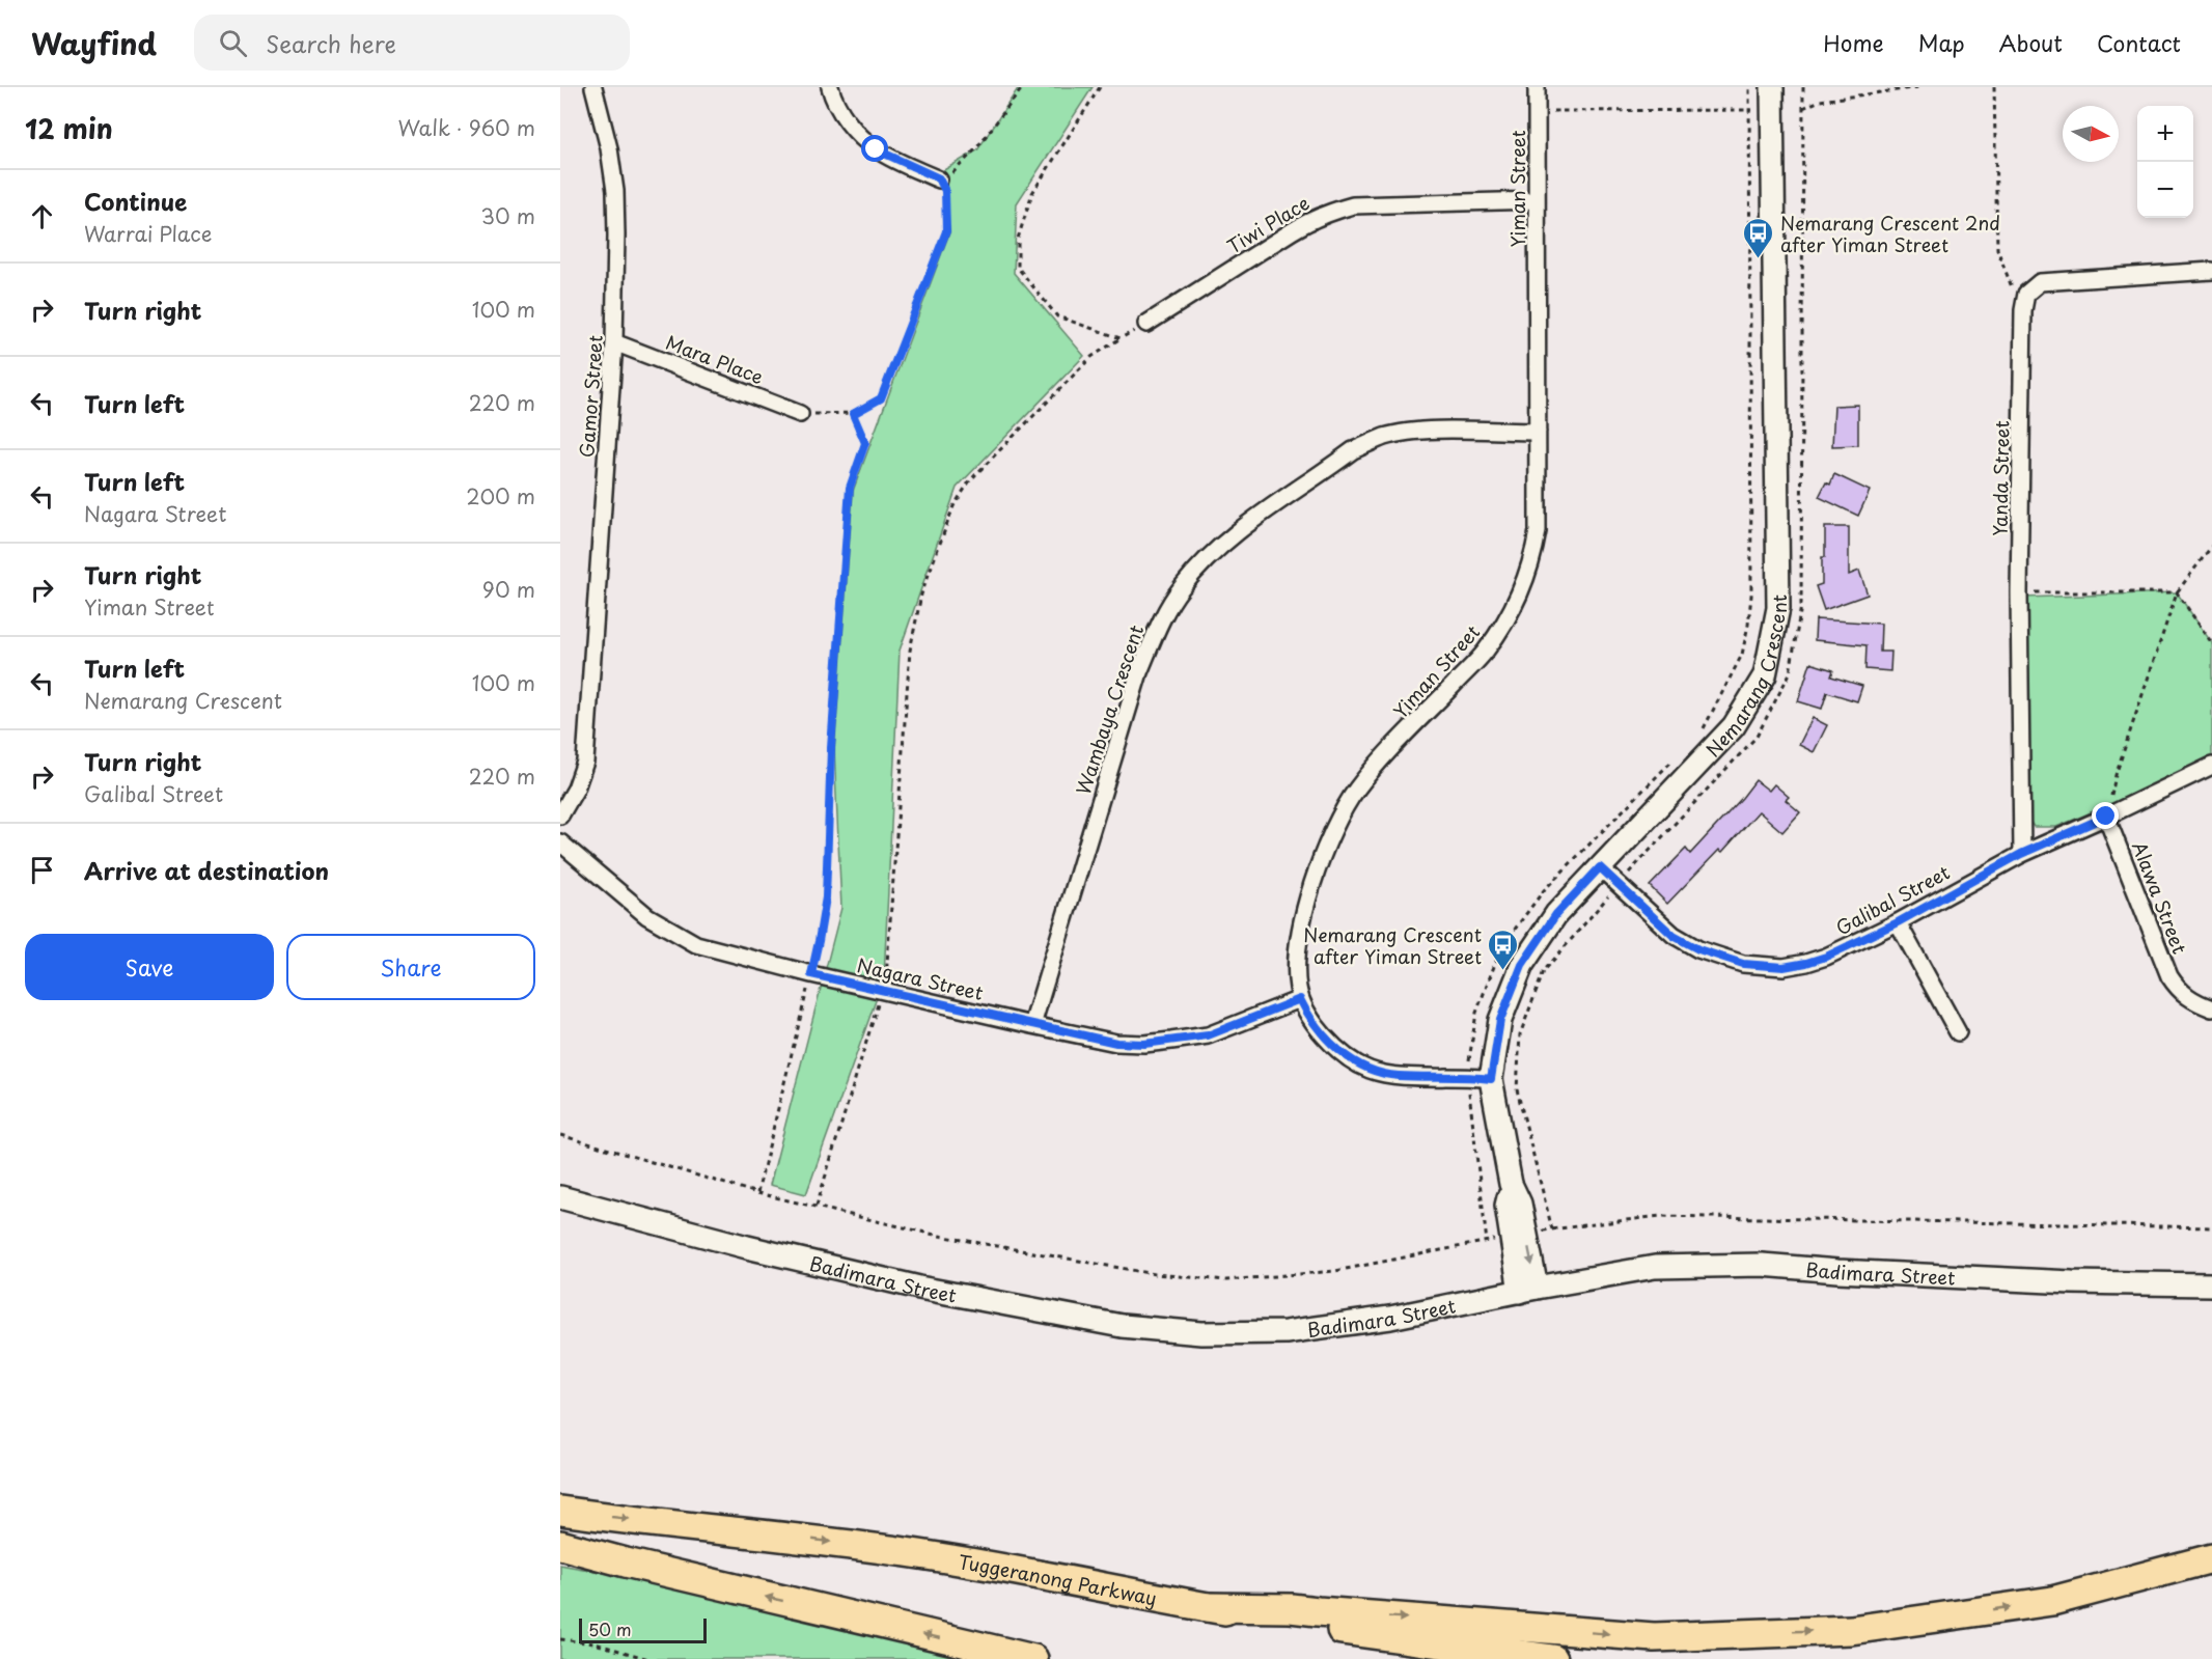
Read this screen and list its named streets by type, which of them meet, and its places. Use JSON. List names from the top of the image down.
{
  "streets": {
    "highway": ["Tuggeranong Parkway"],
    "main road": ["Nemarang Crescent", "Badimara Street"],
    "street": [
      "Yiman Street",
      "Tiwi Place",
      "Mara Place",
      "Gamor Street",
      "Yanda Street",
      "Wambaya Crescent",
      "Alawa Street",
      "Galibal Street",
      "Nagara Street"
    ]
  },
  "crossings": [
    ["Yiman Street", "Tiwi Place"],
    ["Yiman Street", "Nemarang Crescent"],
    ["Yiman Street", "Wambaya Crescent"],
    ["Yiman Street", "Nagara Street"],
    ["Mara Place", "Gamor Street"],
    ["Yanda Street", "Galibal Street"],
    ["Nemarang Crescent", "Galibal Street"],
    ["Nemarang Crescent", "Badimara Street"],
    ["Wambaya Crescent", "Nagara Street"],
    ["Alawa Street", "Galibal Street"]
  ],
  "places": {
    "bus stop": ["Nemarang Crescent 2nd after Yiman Street", "Nemarang Crescent after Yiman Street"]
  },
  "scale_bar": "50 m",
  "north": "right",
  "page": {
    "header": "Wayfind",
    "search": "Search here",
    "nav": [
      "Home",
      "Map",
      "About",
      "Contact"
    ],
    "heading": ["12 min", "Walk · 960 m"],
    "map_buttons": ["+", "−"],
    "list": [
      ["Continue", "Warrai Place", "30 m"],
      ["Turn right", "100 m"],
      ["Turn left", "220 m"],
      ["Turn left", "Nagara Street", "200 m"],
      ["Turn right", "Yiman Street", "90 m"],
      ["Turn left", "Nemarang Crescent", "100 m"],
      ["Turn right", "Galibal Street", "220 m"],
      "Arrive at destination"
    ],
    "buttons": ["Save", "Share"],
    "scale": "50 m"
  }
}
